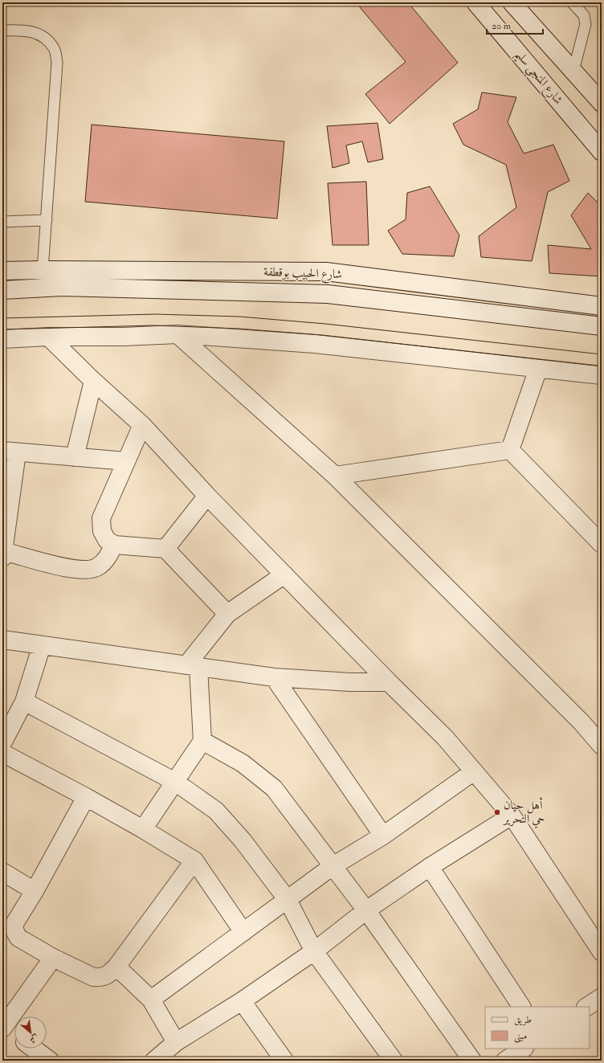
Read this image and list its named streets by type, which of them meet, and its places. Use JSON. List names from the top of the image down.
{
  "streets": {
    "street": ["شارع المنجي سليم", "شارع الحبيب بوقطفة"]
  },
  "places": ["أهل حيان حي التحرير"],
  "legend": ["طريق", "مبنى"],
  "scale_bar": "20 m",
  "north": "bottom right"
}
